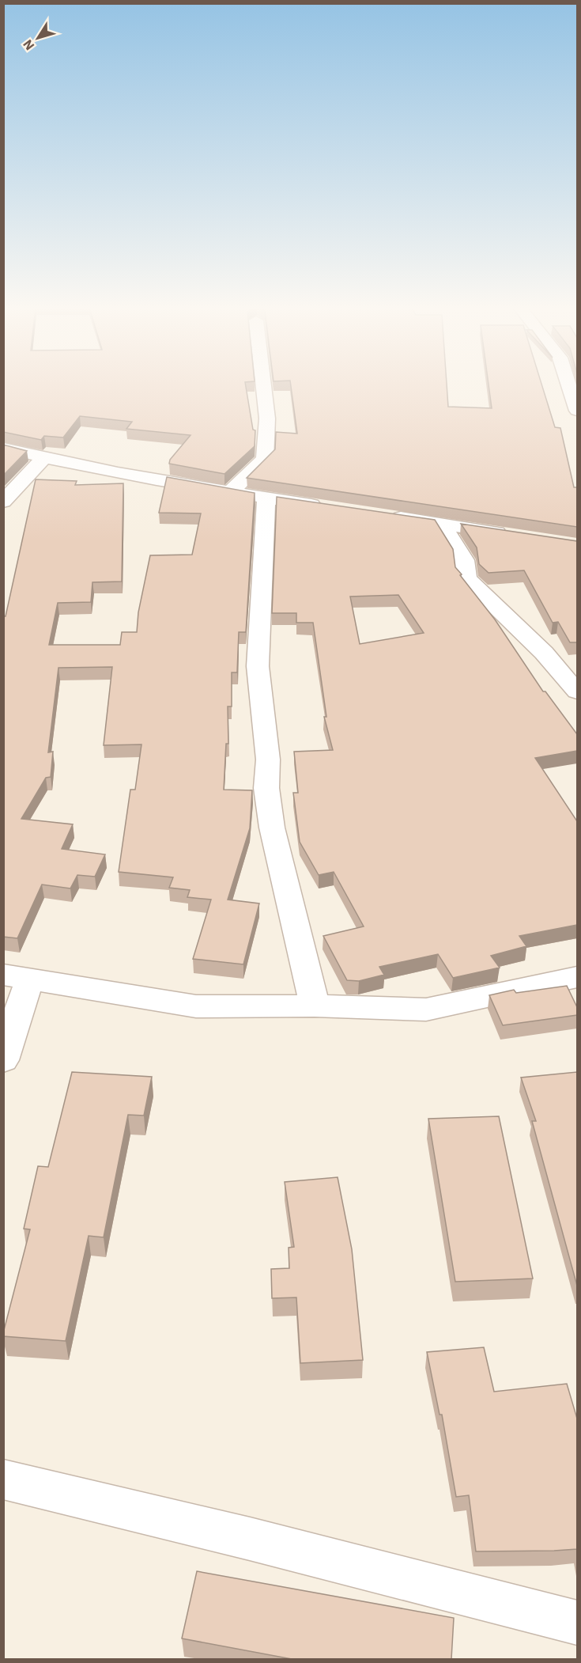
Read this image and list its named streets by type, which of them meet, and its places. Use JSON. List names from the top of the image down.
{
  "north": "bottom left"
}
